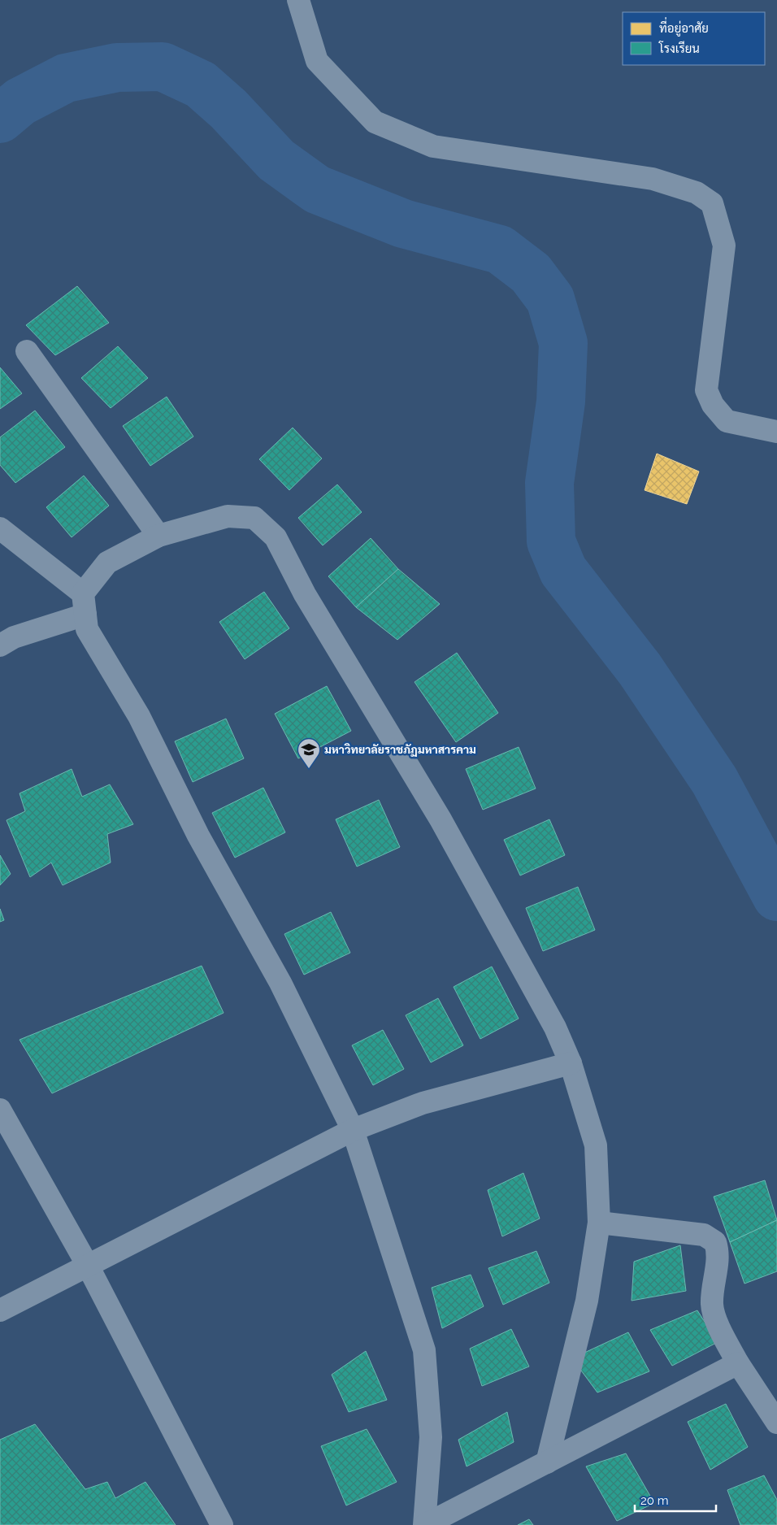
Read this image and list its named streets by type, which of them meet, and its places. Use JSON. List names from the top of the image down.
{
  "places": {
    "school or university": ["มหาวิทยาลัยราชภัฏมหาสารคาม"]
  },
  "legend": ["ที่อยู่อาศัย", "โรงเรียน"],
  "scale_bar": "20 m"
}
